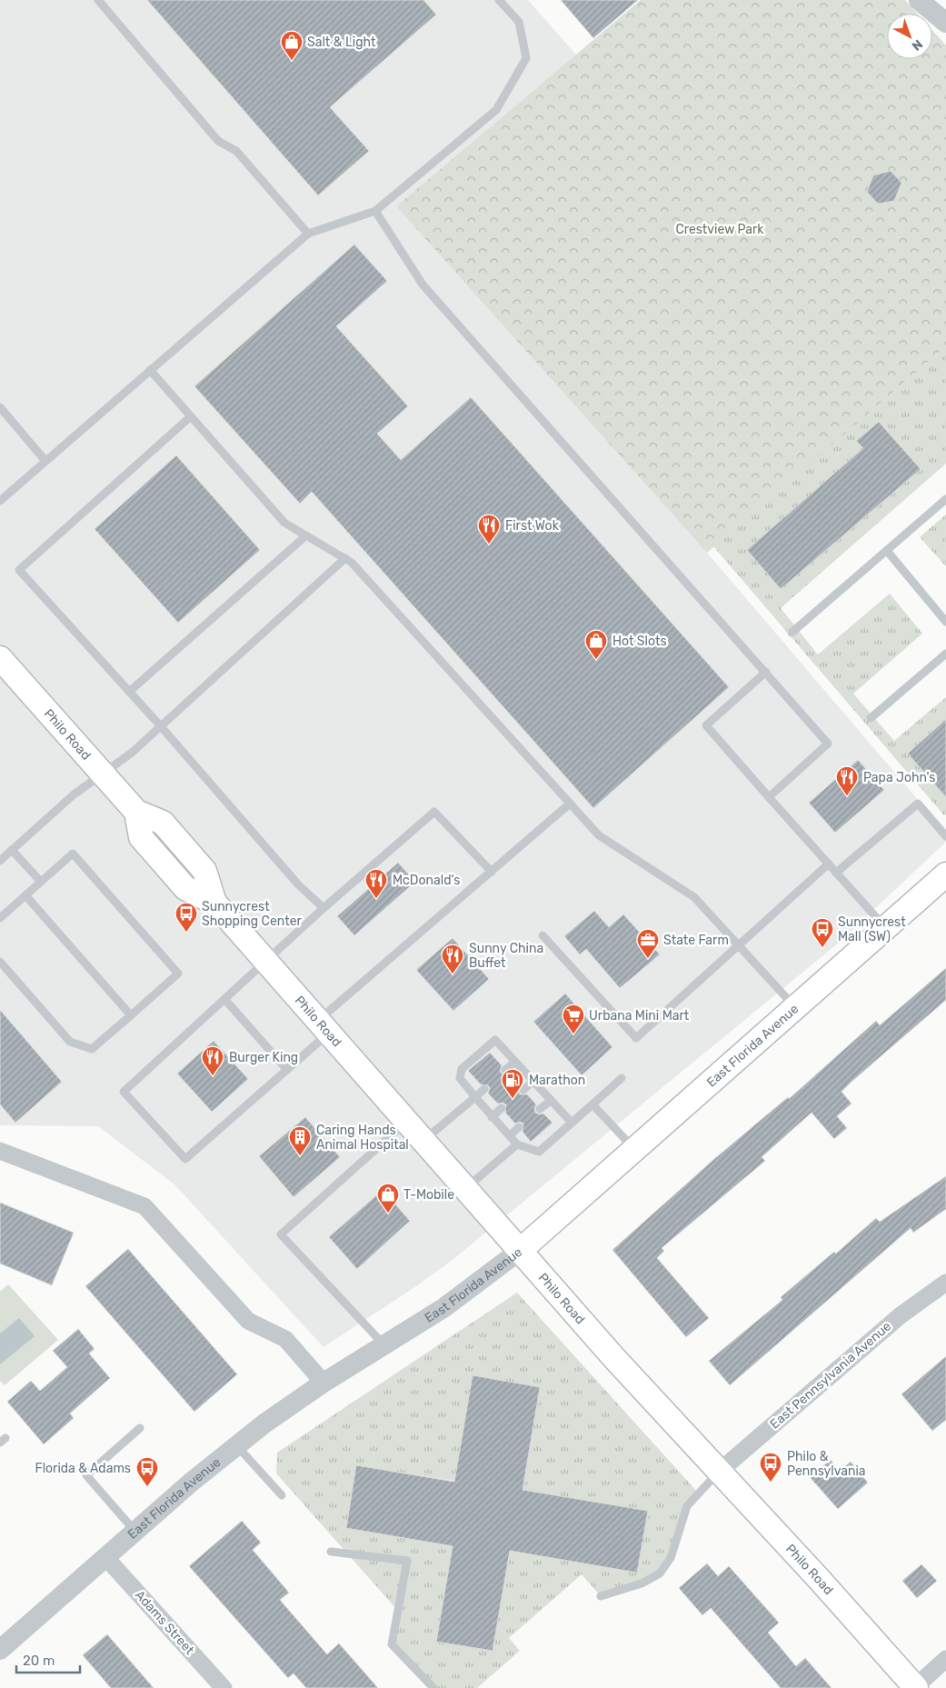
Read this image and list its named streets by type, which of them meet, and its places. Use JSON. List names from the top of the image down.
{
  "streets": {
    "main road": ["Philo Road", "East Florida Avenue"],
    "street": ["East Pennsylvania Avenue", "Adams Street"]
  },
  "crossings": [
    ["Philo Road", "East Florida Avenue"],
    ["Philo Road", "East Pennsylvania Avenue"],
    ["East Florida Avenue", "Adams Street"]
  ],
  "parks": ["Crestview Park"],
  "places": {
    "shop": ["Salt & Light", "Hot Slots", "T-Mobile"],
    "restaurant": [
      "First Wok",
      "Papa John's",
      "McDonald's",
      "Sunny China Buffet",
      "Burger King"
    ],
    "bus stop": [
      "Sunnycrest Shopping Center",
      "Sunnycrest Mall (SW)",
      "Philo & Pennsylvania",
      "Florida & Adams"
    ],
    "office": ["State Farm"],
    "supermarket": ["Urbana Mini Mart"],
    "fuel station": ["Marathon"],
    "building": ["Caring Hands Animal Hospital"]
  },
  "scale_bar": "20 m",
  "north": "bottom right"
}
